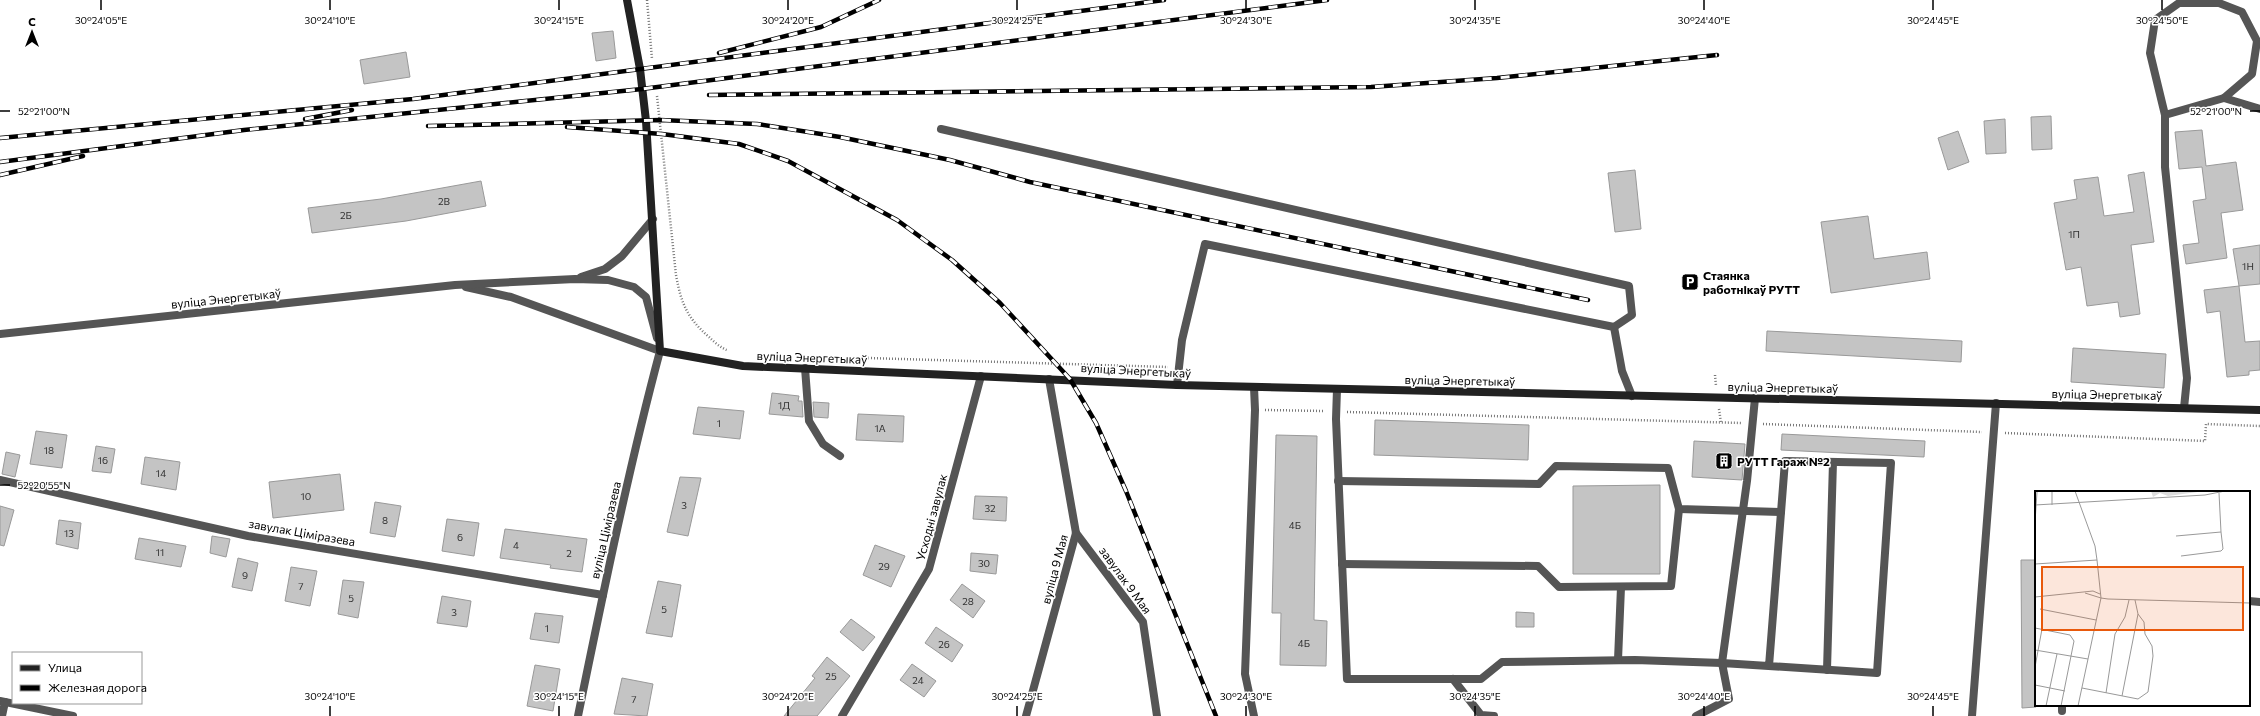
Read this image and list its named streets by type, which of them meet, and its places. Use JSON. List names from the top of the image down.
{
  "streets": {
    "main road": ["вуліца Энергетыкаў"],
    "street": [
      "Усходні завулак",
      "вуліца Ціміразева",
      "завулак Ціміразева",
      "вуліца 9 Мая",
      "завулак 9 Мая"
    ]
  },
  "crossings": [
    ["вуліца Энергетыкаў", "Усходні завулак"],
    ["вуліца Энергетыкаў", "вуліца Ціміразева"],
    ["вуліца Энергетыкаў", "вуліца 9 Мая"],
    ["вуліца Ціміразева", "завулак Ціміразева"],
    ["вуліца 9 Мая", "завулак 9 Мая"]
  ],
  "places": {
    "parking": ["Стаянка работнікаў РУТТ"],
    "building": ["РУТТ Гараж №2"]
  },
  "house_numbers": [
    "2В",
    "2Б",
    "1П",
    "1Н",
    "1Д",
    "1",
    "1А",
    "18",
    "16",
    "14",
    "10",
    "3",
    "32",
    "8",
    "4Б",
    "13",
    "6",
    "4",
    "11",
    "2",
    "30",
    "29",
    "9",
    "7",
    "5",
    "28",
    "5",
    "3",
    "1",
    "4Б",
    "26",
    "25",
    "24",
    "7"
  ],
  "legend": ["Улица", "Железная дорога"],
  "north": "top",
  "coordinates": [
    "30°24'05\"E",
    "30°24'10\"E",
    "30°24'15\"E",
    "30°24'20\"E",
    "30°24'25\"E",
    "30°24'30\"E",
    "30°24'35\"E",
    "30°24'40\"E",
    "30°24'45\"E",
    "30°24'50\"E",
    "52°21'00\"N",
    "52°20'55\"N"
  ]
}
